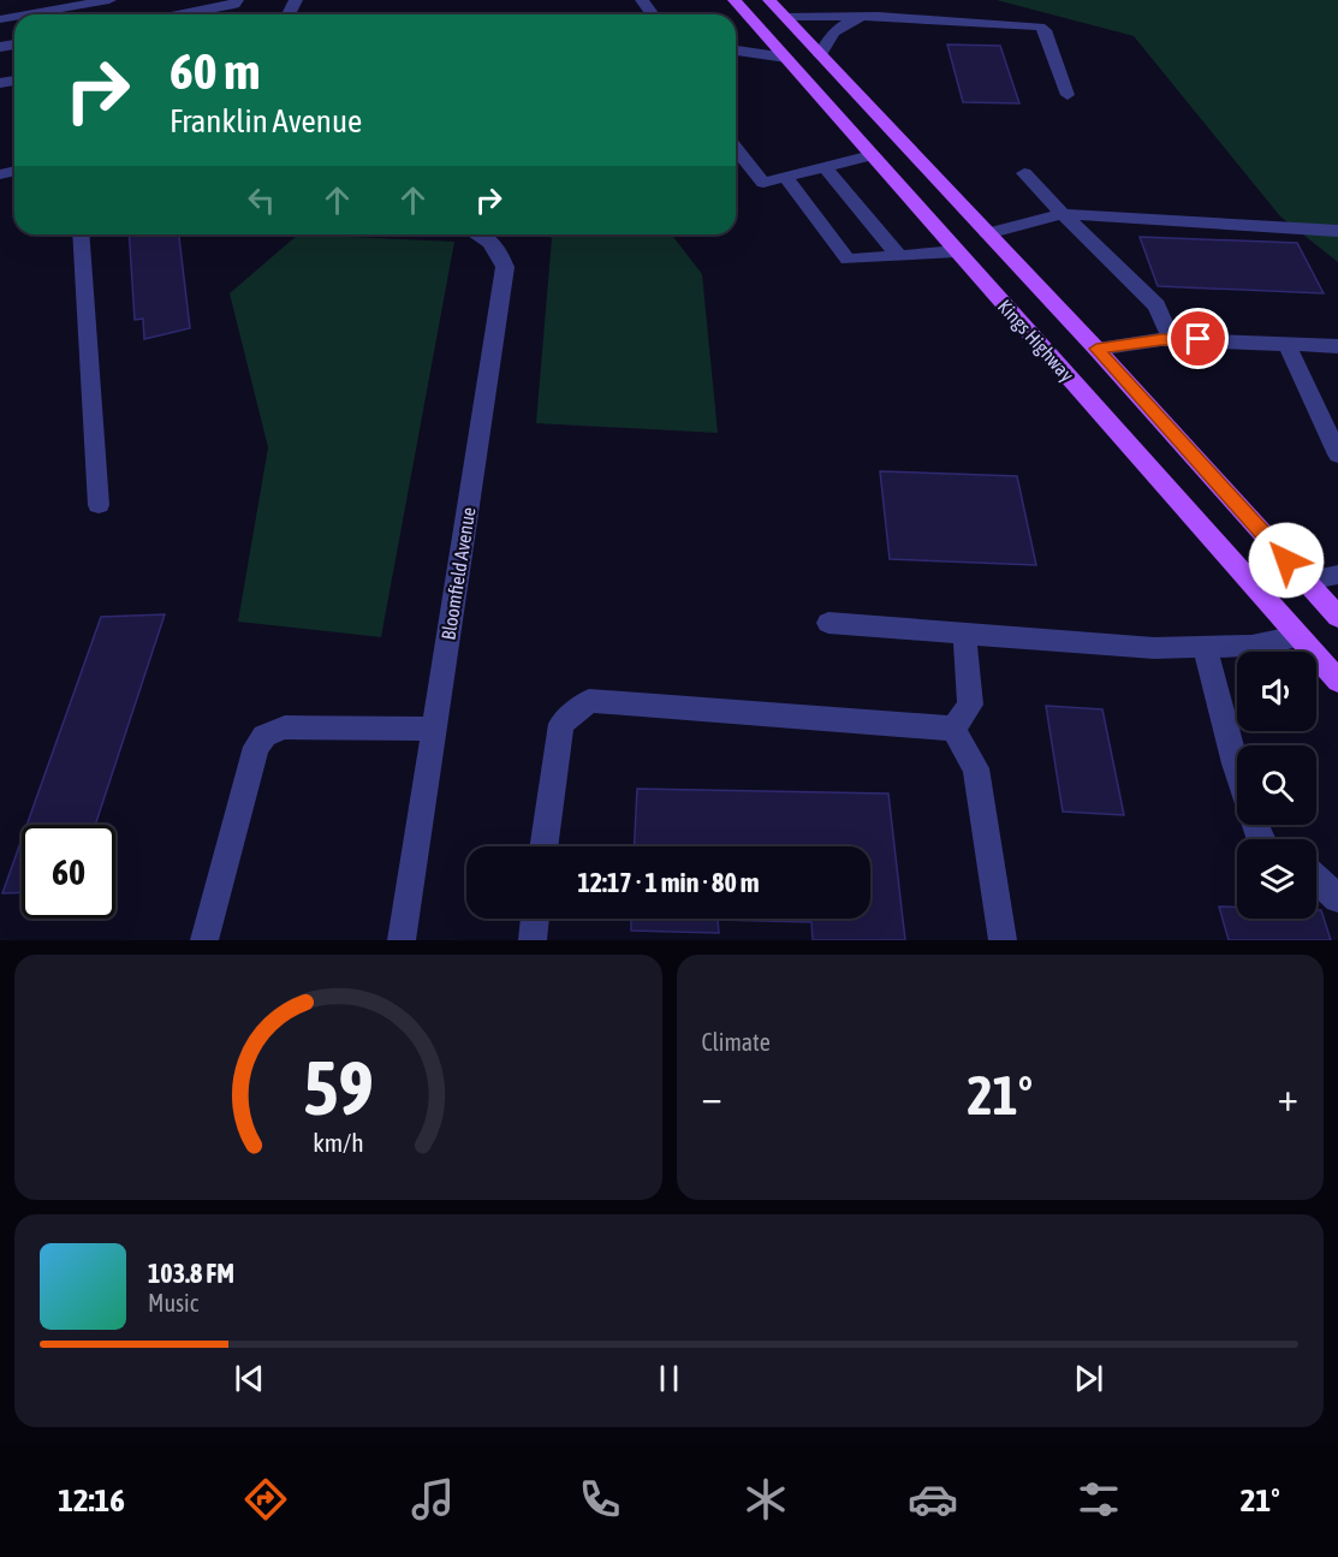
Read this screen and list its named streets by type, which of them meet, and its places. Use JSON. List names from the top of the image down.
{
  "streets": {
    "main road": ["Kings Highway"],
    "street": ["Bloomfield Avenue"]
  },
  "page": {
    "turn": ["60 m", "Franklin Avenue"],
    "limit": "60",
    "trip": "12:17 · 1 min · 80 m",
    "tile": "Climate",
    "heat": ["−", "21°", "+"],
    "song": ["103.8 FM", "Music"],
    "tabs": ["12:16", "21°"],
    "gauge": ["59", "km/h"]
  }
}
